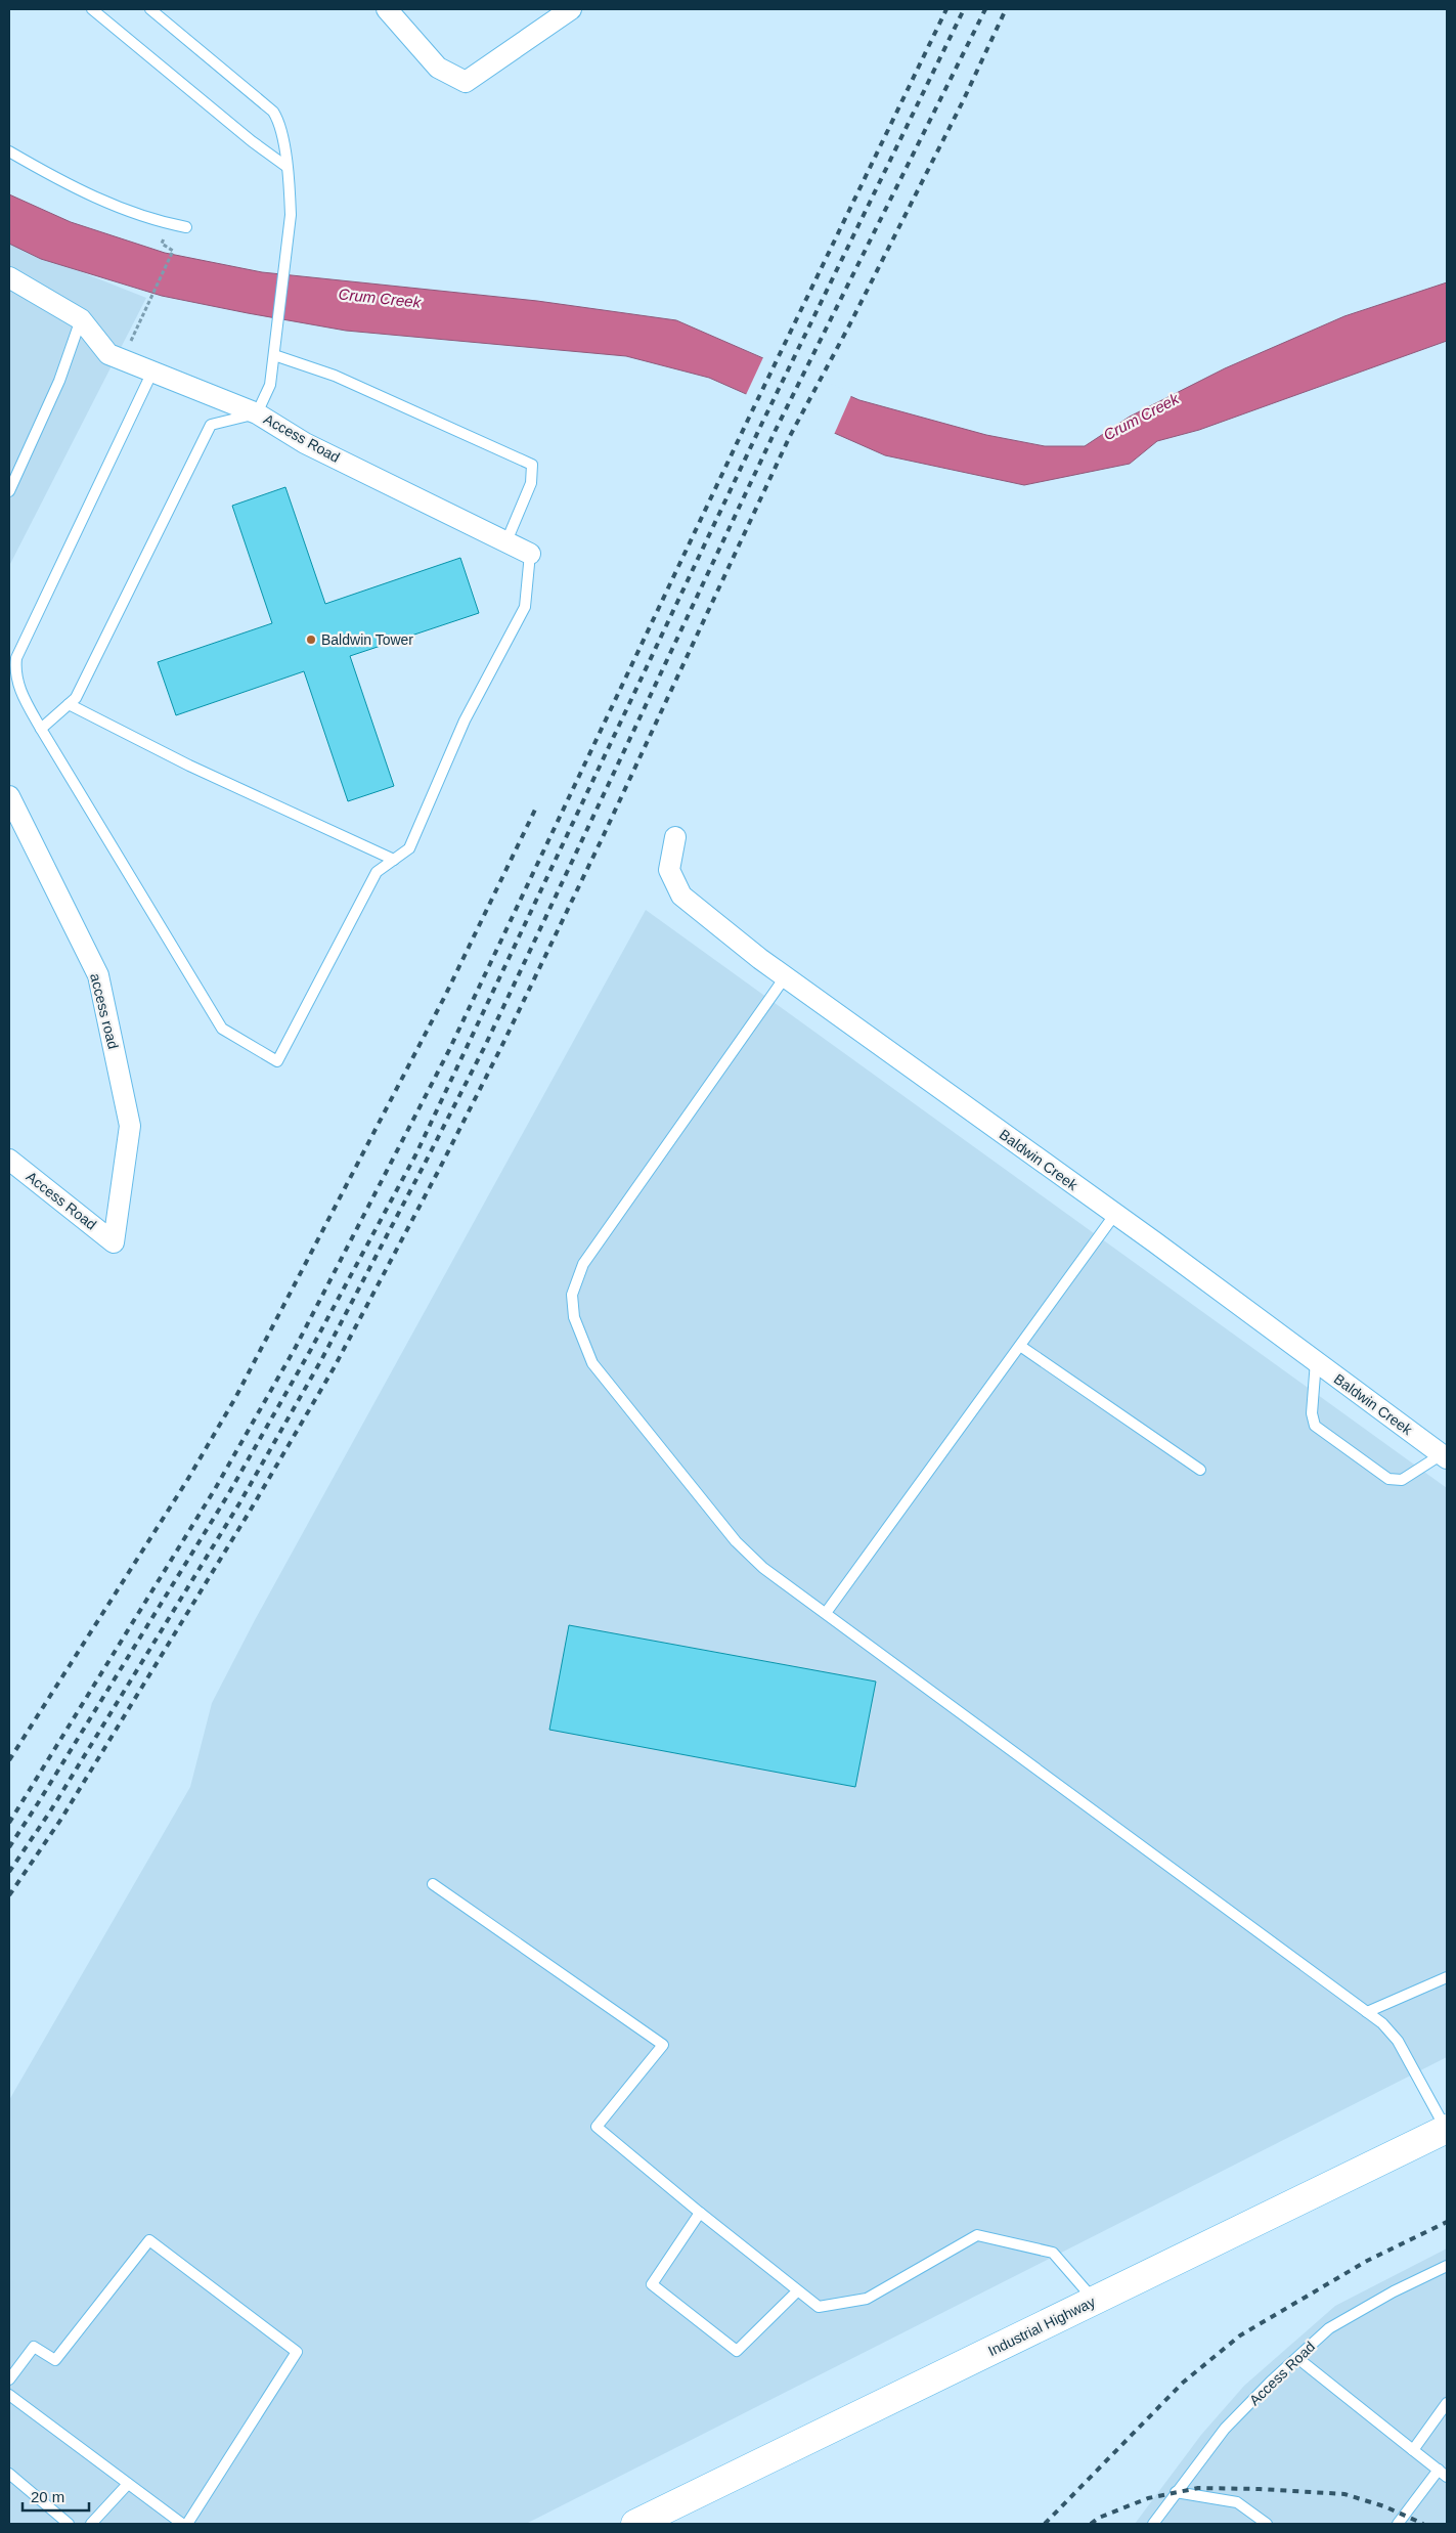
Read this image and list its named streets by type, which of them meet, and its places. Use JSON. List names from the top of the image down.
{
  "streets": {
    "main road": ["Industrial Highway"],
    "street": ["Access Road", "access road", "Baldwin Creek"]
  },
  "crossings": [
    ["Access Road", "access road"]
  ],
  "water": ["Crum Creek"],
  "places": ["Baldwin Tower"],
  "scale_bar": "20 m"
}
